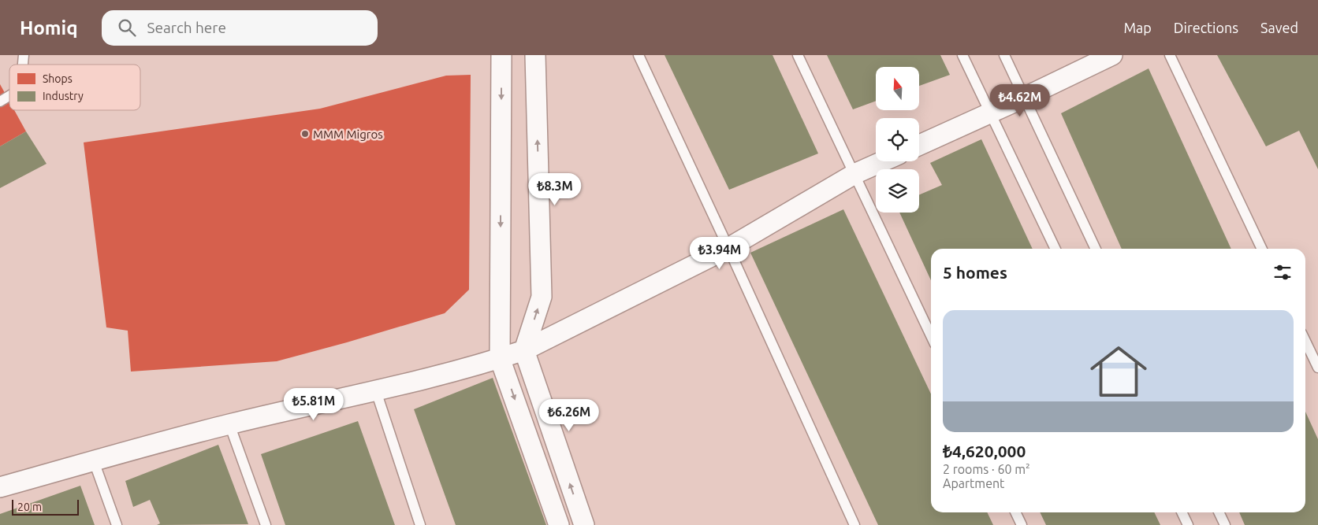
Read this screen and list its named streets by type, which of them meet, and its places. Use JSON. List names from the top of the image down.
{
  "places": ["MMM Migros"],
  "legend": ["Shops", "Industry"],
  "scale_bar": "20 m",
  "north": "top",
  "page": {
    "header": "Homiq",
    "search": "Search here",
    "nav": ["Map", "Directions", "Saved"],
    "price": [
      "₺4.62M",
      "₺8.3M",
      "₺3.94M",
      "₺5.81M",
      "₺6.26M"
    ],
    "heading": "5 homes",
    "list": [
      {
        "name": "₺4,620,000",
        "note": "2 rooms · 60 m² · Apartment"
      }
    ],
    "scale": "20 m"
  }
}
